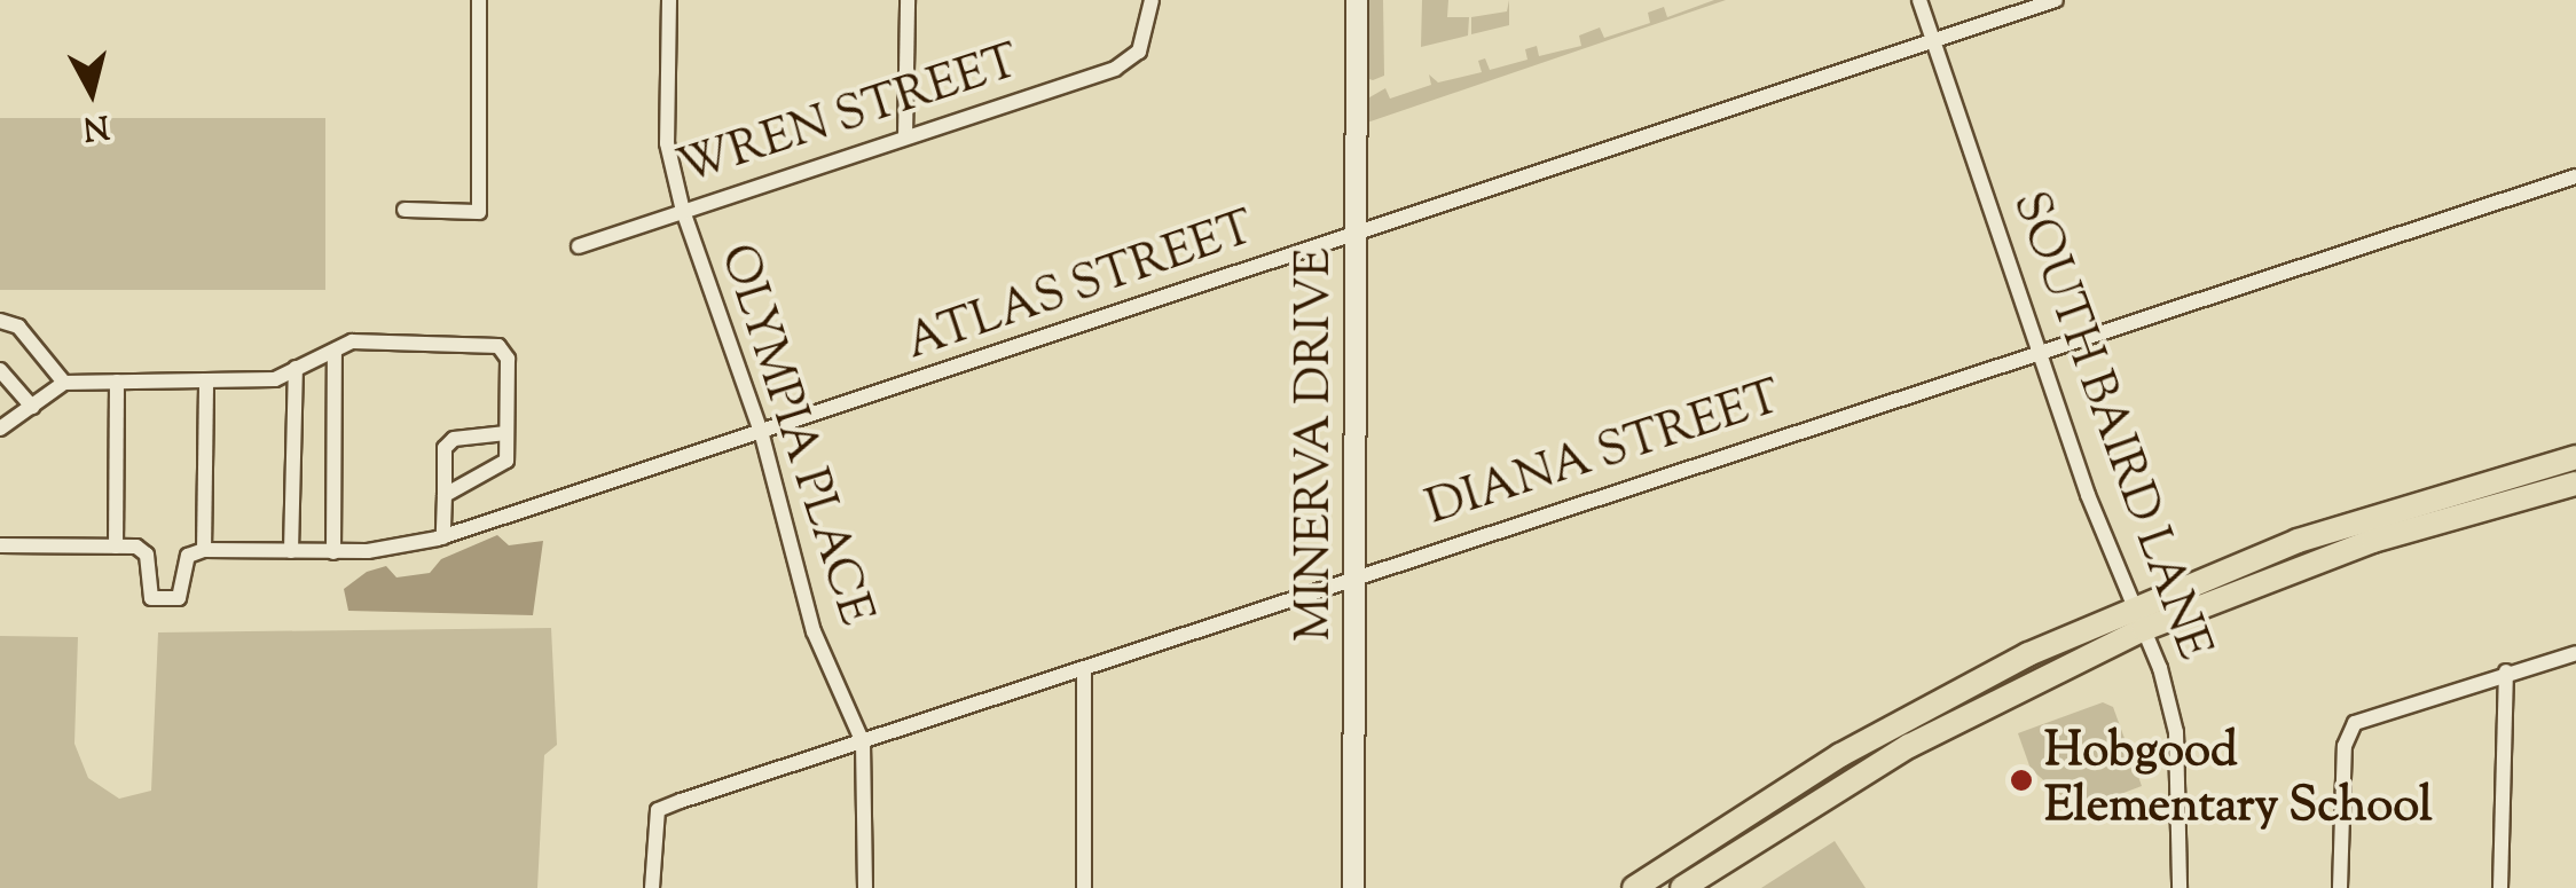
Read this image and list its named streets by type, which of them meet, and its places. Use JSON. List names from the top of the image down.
{
  "streets": {
    "street": [
      "WREN STREET",
      "ATLAS STREET",
      "SOUTH BAIRD LANE",
      "OLYMPIA PLACE",
      "MINERVA DRIVE",
      "DIANA STREET"
    ]
  },
  "crossings": [
    ["WREN STREET", "OLYMPIA PLACE"],
    ["ATLAS STREET", "SOUTH BAIRD LANE"],
    ["ATLAS STREET", "OLYMPIA PLACE"],
    ["ATLAS STREET", "MINERVA DRIVE"],
    ["SOUTH BAIRD LANE", "DIANA STREET"],
    ["OLYMPIA PLACE", "DIANA STREET"],
    ["MINERVA DRIVE", "DIANA STREET"]
  ],
  "places": ["Hobgood Elementary School"],
  "north": "bottom"
}
